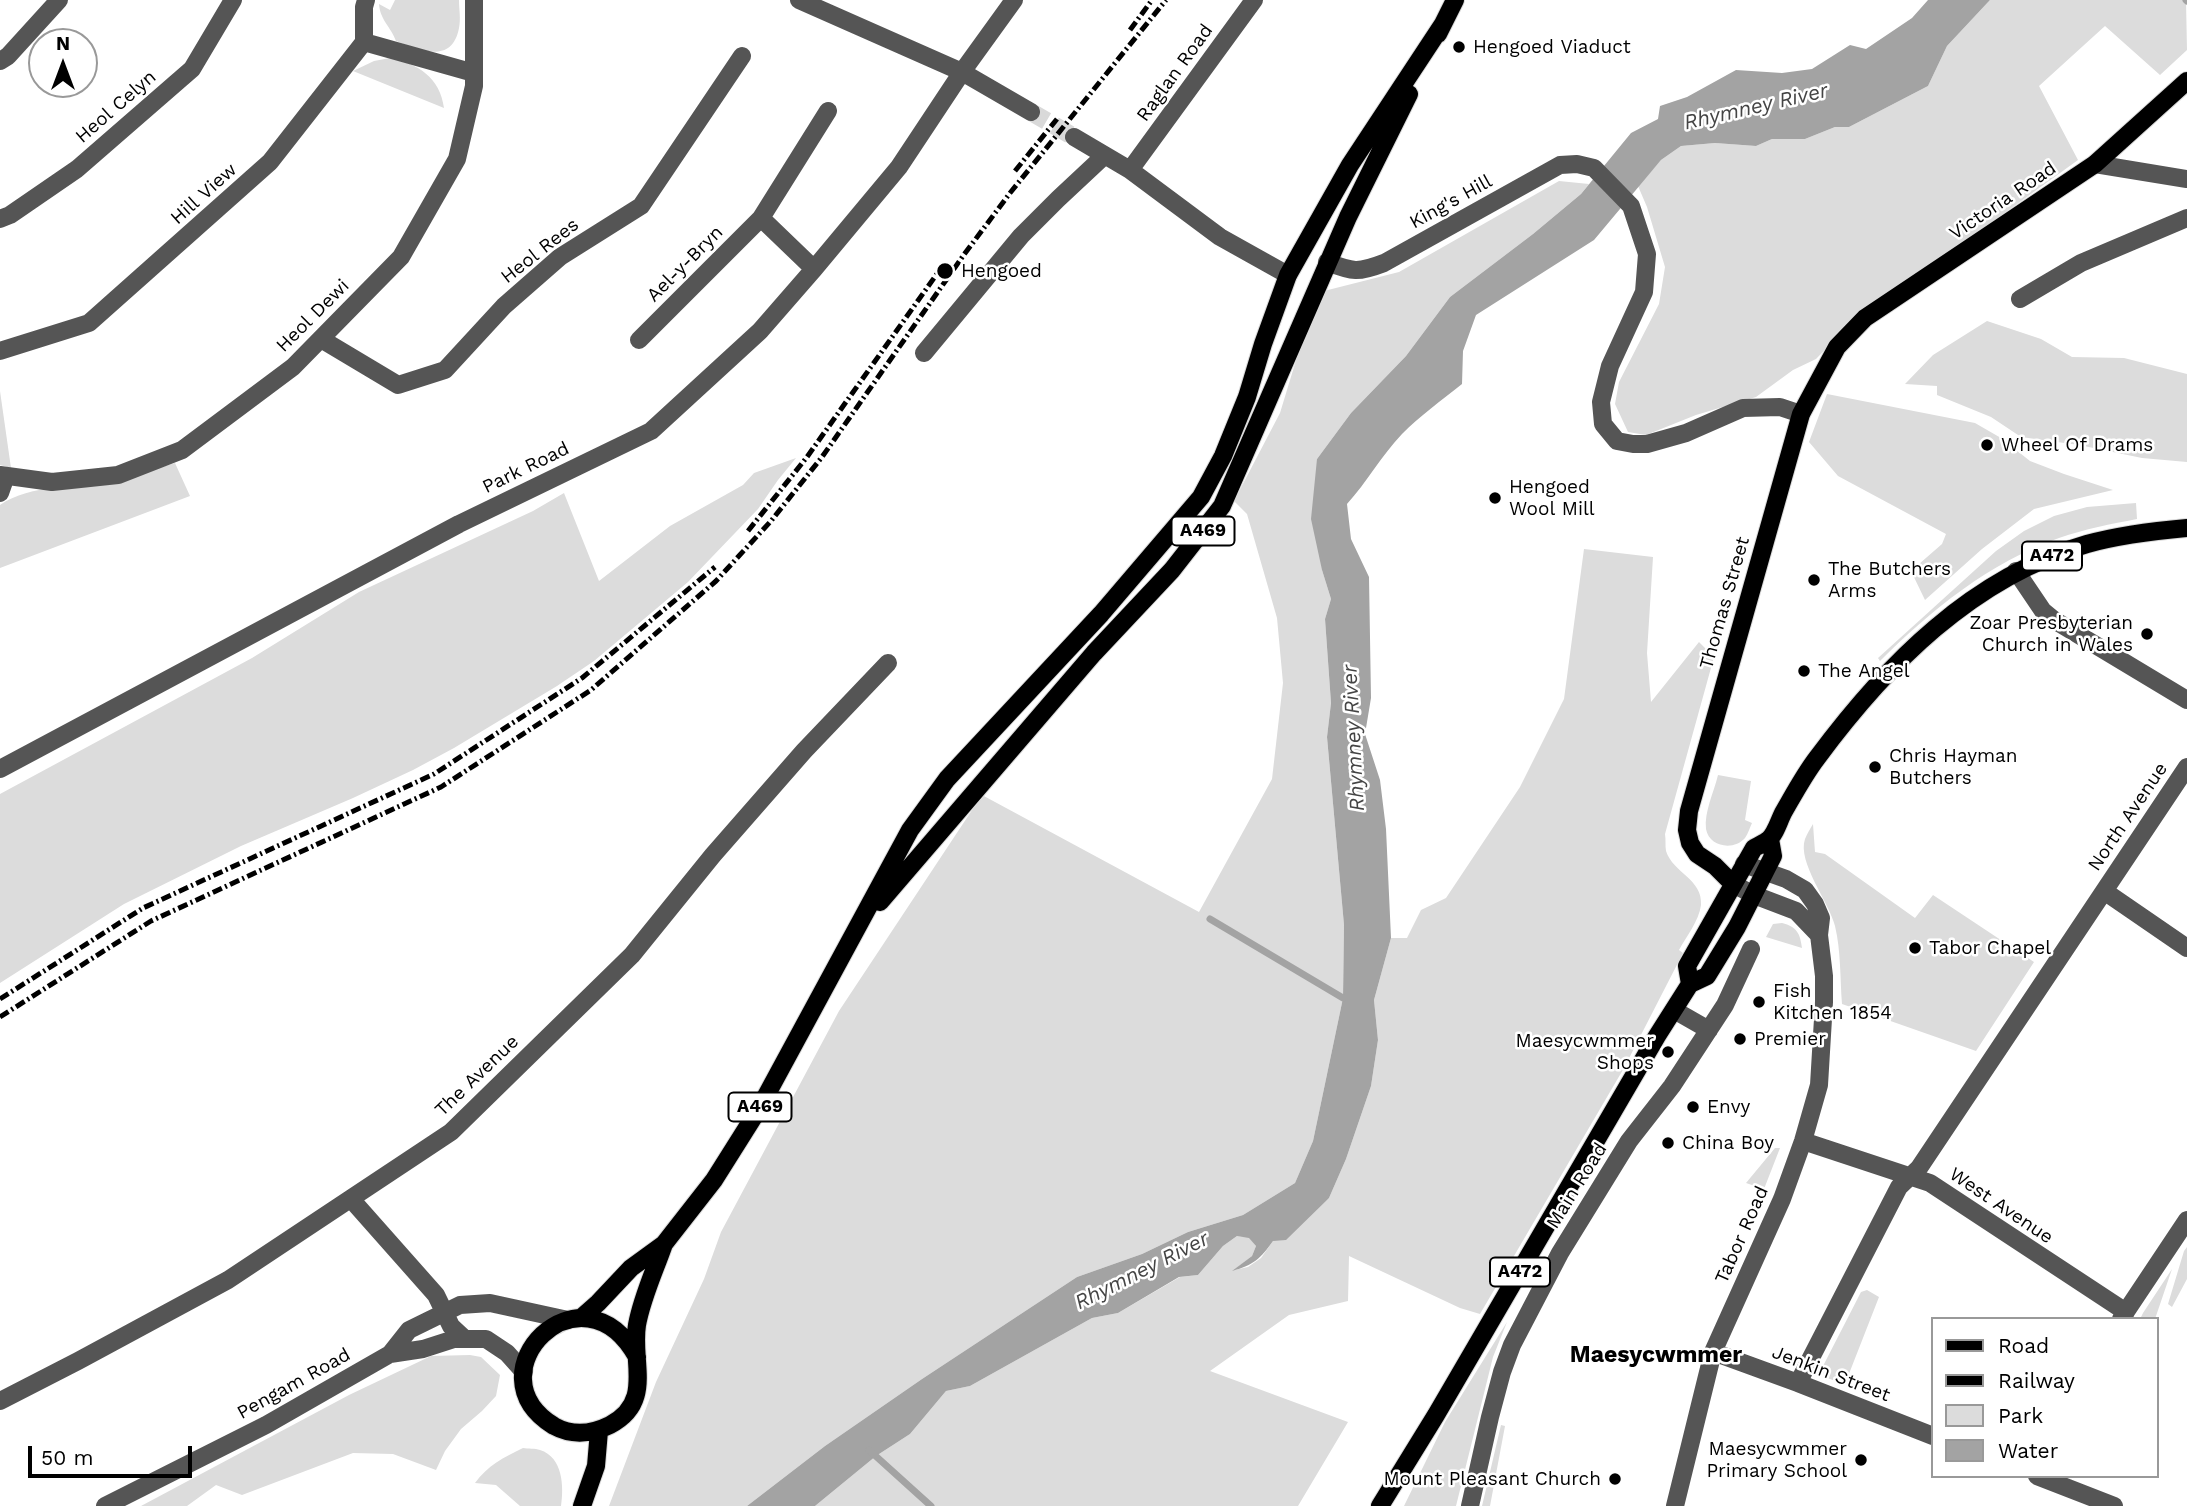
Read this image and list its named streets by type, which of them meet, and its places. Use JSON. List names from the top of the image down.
{
  "streets": {
    "main road": [
      "Victoria Road",
      "A469",
      "A472",
      "Thomas Street",
      "Main Road"
    ],
    "street": [
      "Raglan Road",
      "Heol Celyn",
      "Hill View",
      "King's Hill",
      "Heol Rees",
      "Ael-y-Bryn",
      "Heol Dewi",
      "Park Road",
      "North Avenue",
      "The Avenue",
      "West Avenue",
      "Tabor Road",
      "Jenkin Street",
      "Pengam Road"
    ]
  },
  "crossings": [
    ["Victoria Road", "Thomas Street"],
    ["King's Hill", "A469"],
    ["King's Hill", "Thomas Street"],
    ["Heol Rees", "Heol Dewi"],
    ["A469", "Pengam Road"],
    ["Thomas Street", "Main Road"],
    ["North Avenue", "West Avenue"],
    ["North Avenue", "Jenkin Street"],
    ["Main Road", "Tabor Road"],
    ["West Avenue", "Tabor Road"],
    ["Tabor Road", "Jenkin Street"]
  ],
  "districts": ["Maesycwmmer"],
  "water": ["Rhymney River"],
  "places": [
    "Hengoed Viaduct",
    "Hengoed",
    "Wheel Of Drams",
    "Hengoed Wool Mill",
    "The Butchers Arms",
    "Zoar Presbyterian Church in Wales",
    "The Angel",
    "Chris Hayman Butchers",
    "Tabor Chapel",
    "Fish Kitchen 1854",
    "Premier",
    "Maesycwmmer Shops",
    "Envy",
    "China Boy",
    "Maesycwmmer Primary School",
    "Mount Pleasant Church"
  ],
  "legend": [
    "Road",
    "Railway",
    "Park",
    "Water"
  ],
  "scale_bar": "50 m",
  "north": "top"
}
